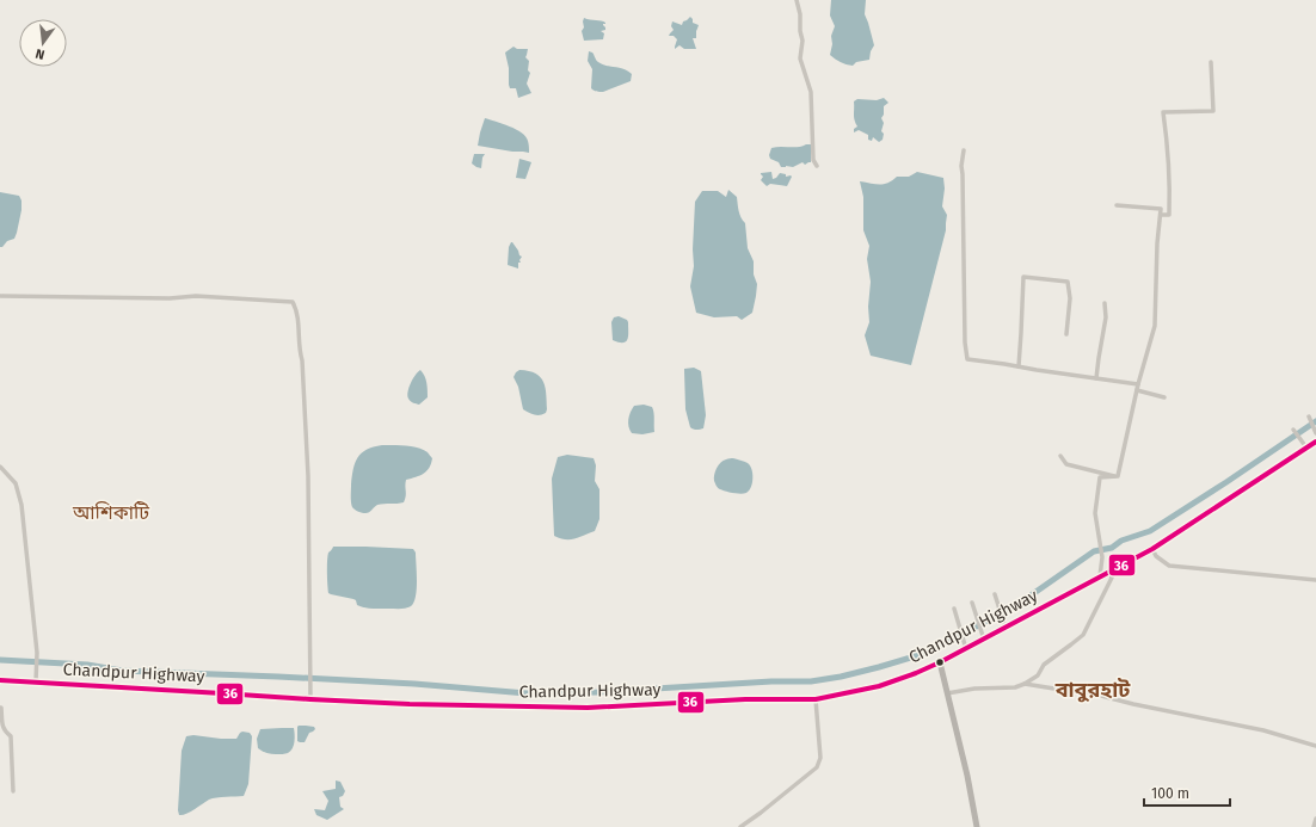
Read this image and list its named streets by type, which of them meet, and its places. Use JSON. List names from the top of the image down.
{
  "streets": {
    "main road": ["Chandpur Highway"]
  },
  "districts": ["আশিকাটি", "বাবুরহাট"],
  "lines": ["transit line 36"],
  "scale_bar": "100 m",
  "north": "bottom"
}
